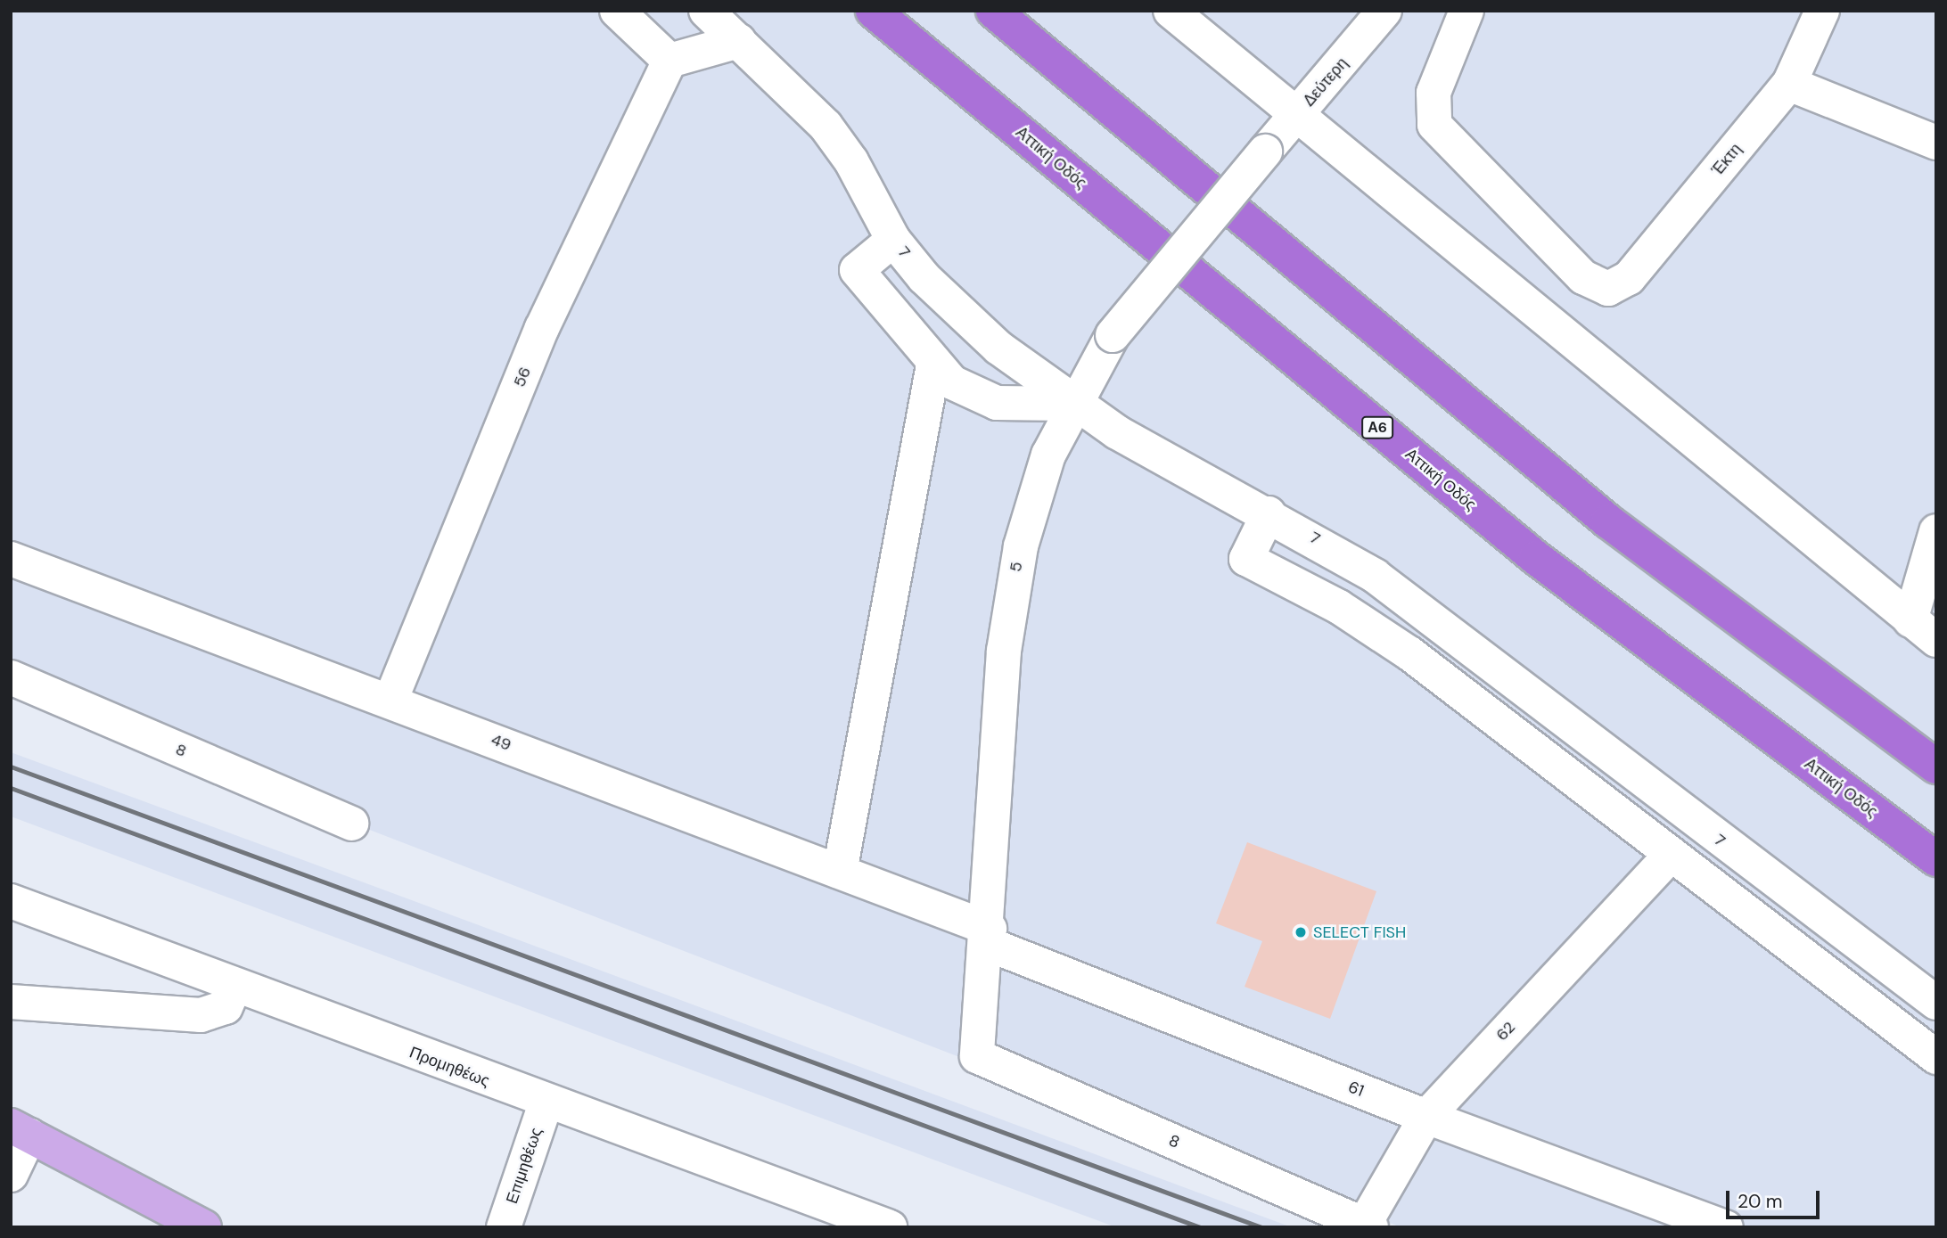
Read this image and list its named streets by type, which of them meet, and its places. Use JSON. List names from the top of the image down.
{
  "streets": {
    "highway": ["Αττική Οδός", "Α6"],
    "street": [
      "Δεύτερη",
      "Έκτη",
      "7",
      "56",
      "5",
      "49",
      "8",
      "62",
      "Προμηθέως",
      "61",
      "Επιμηθέως"
    ]
  },
  "crossings": [
    ["Δεύτερη", "5"],
    ["7", "5"],
    ["7", "62"],
    ["56", "49"],
    ["5", "49"],
    ["5", "8"],
    ["5", "61"],
    ["49", "61"],
    ["8", "62"],
    ["62", "61"],
    ["Προμηθέως", "Επιμηθέως"]
  ],
  "places": ["SELECT FISH"],
  "scale_bar": "20 m"
}
